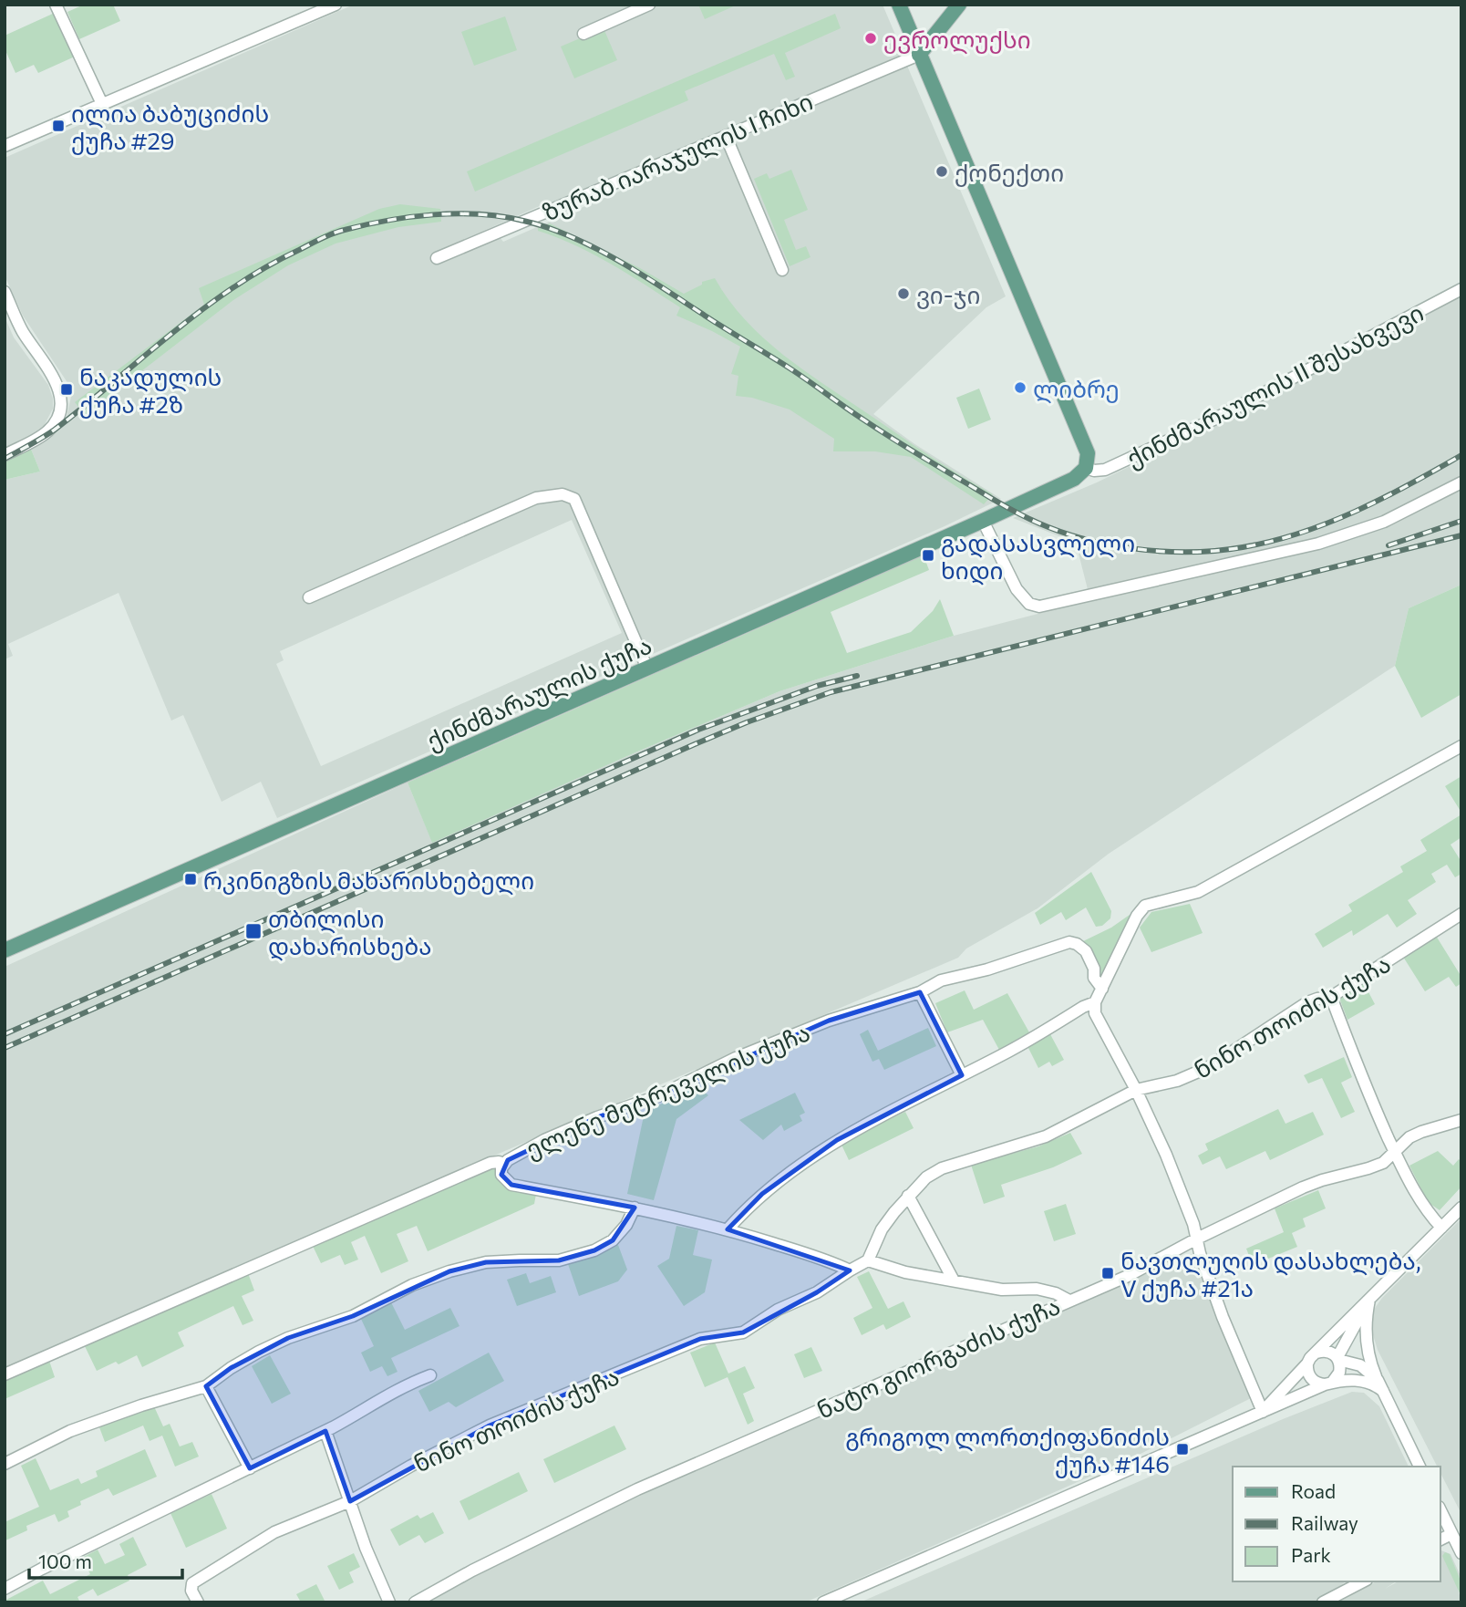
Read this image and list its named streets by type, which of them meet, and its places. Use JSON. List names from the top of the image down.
{
  "streets": {
    "main road": ["ქინძმარაულის ქუჩა"],
    "street": [
      "ზურაბ იარაჯულის I ჩიხი",
      "ქინძმარაულის II შესახვევი",
      "ნინო თოიძის ქუჩა",
      "ელენე მეტრეველის ქუჩა",
      "ნატო გიორგაძის ქუჩა"
    ]
  },
  "crossings": [
    ["ქინძმარაულის II შესახვევი", "ქინძმარაულის ქუჩა"]
  ],
  "places": {
    "other": [
      "ევროლუქსი",
      "ქონექთი",
      "ვი-ჯი",
      "ლიბრე"
    ],
    "transit": [
      "ილია ბაბუციძის ქუჩა #29",
      "ნაკადულის ქუჩა #2ზ",
      "გადასასვლელი ხიდი",
      "რკინიგზის მახარისხებელი",
      "თბილისი დახარისხება",
      "ნავთლუღის დასახლება, V ქუჩა #21ა",
      "გრიგოლ ლორთქიფანიძის ქუჩა #146"
    ]
  },
  "legend": ["Road", "Railway", "Park"],
  "scale_bar": "100 m"
}
